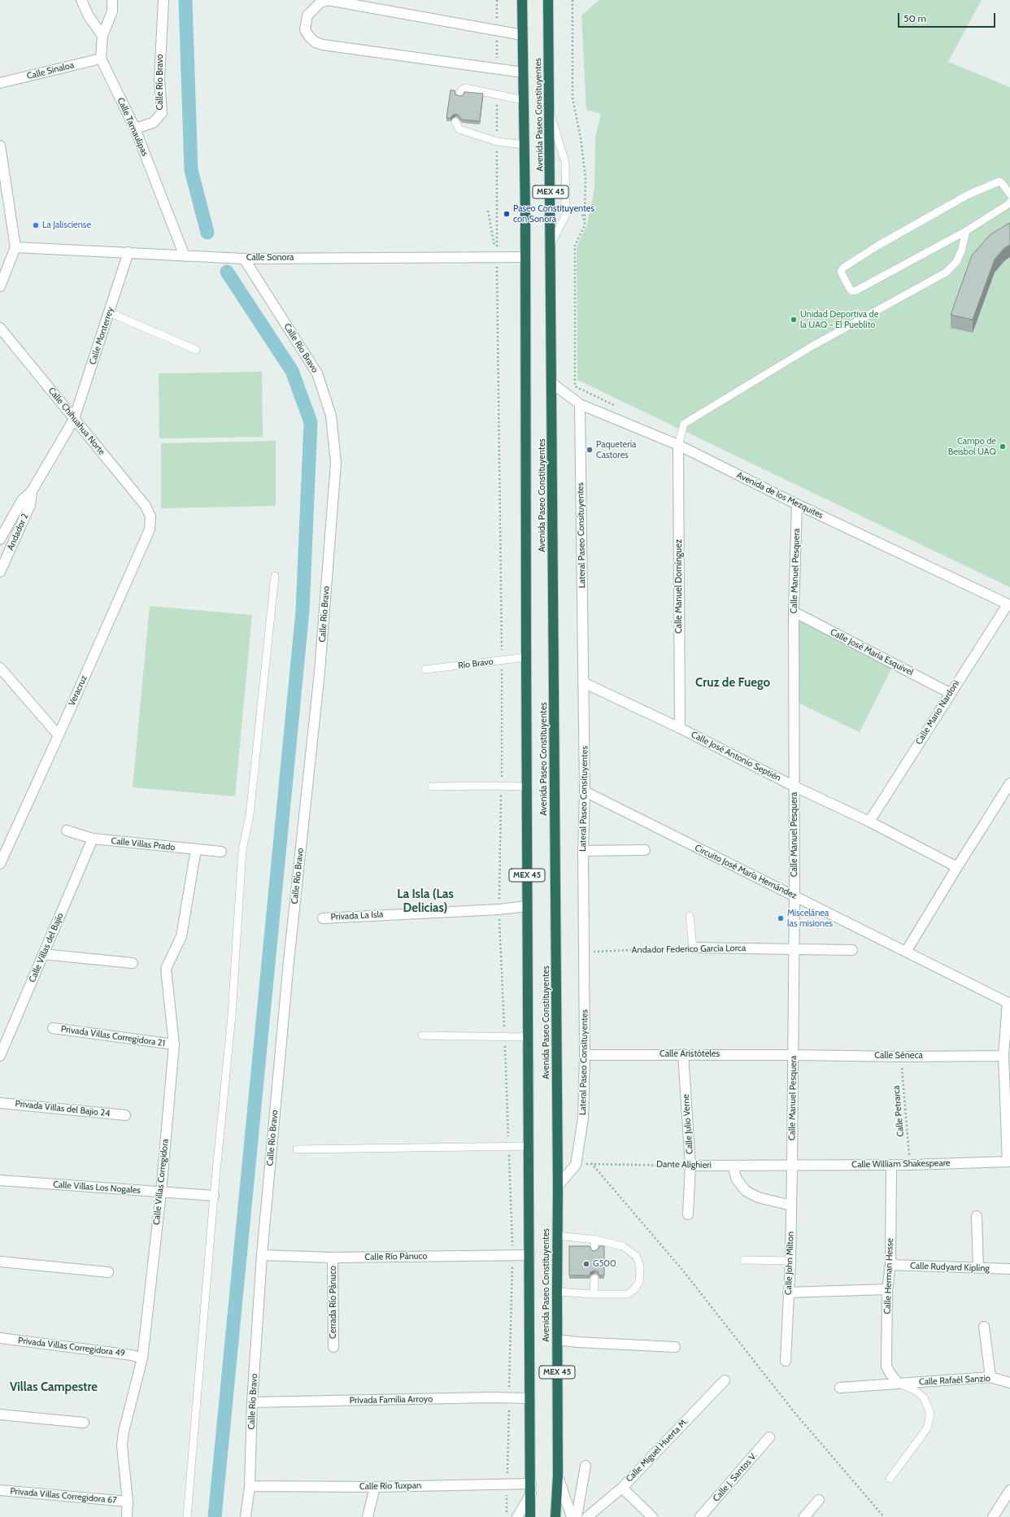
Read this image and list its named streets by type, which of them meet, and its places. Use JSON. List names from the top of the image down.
{
  "streets": {
    "highway": ["Avenida Paseo Constituyentes", "MEX 45"],
    "street": [
      "Calle Sinaloa",
      "Calle Río Bravo",
      "Calle Tamaulipas",
      "Calle Sonora",
      "Calle Monterrey",
      "Calle Chihuahua Norte",
      "Avenida de los Mezquites",
      "Andador 2",
      "Lateral Paseo Consituyentes",
      "Calle Manuel Pesquera",
      "Calle Manuel Domínguez",
      "Calle José María Esquivel",
      "Veracruz",
      "Calle Mario Nardoni",
      "Calle José Antonio Septién",
      "Calle Villas Prado",
      "Circuito José María Hernández",
      "Privada La Isla",
      "Calle Villas del Bajío",
      "Andador Federico García Lorca",
      "Privada Villas Corregidora 21",
      "Calle Aristóteles",
      "Calle Séneca",
      "Privada Villas del Bajio 24",
      "Calle Julio Verne",
      "Calle William Shakespeare",
      "Dante Alighieri",
      "Calle Villas Corregidora",
      "Calle Villas Los Nogales",
      "Calle Río Pánuco",
      "Calle John Milton",
      "Calle Rudyard Kipling",
      "Calle Herman Hesse",
      "Cerrada Río Pánuco",
      "Privada Villas Corregidora 49",
      "Calle Rafaél Sanzio",
      "Privada Familia Arroyo",
      "Calle Miguel Huerta M.",
      "Calle J. Santos V.",
      "Calle Río Tuxpan",
      "Privada Villas Corregidora 67"
    ],
    "lane": ["Río Bravo"],
    "path": ["Calle Petrarca"]
  },
  "crossings": [
    ["Calle Sinaloa", "Calle Tamaulipas"],
    ["Calle Río Bravo", "Calle Tamaulipas"],
    ["Calle Río Bravo", "Calle Sonora"],
    ["Calle Río Bravo", "Calle Río Pánuco"],
    ["Calle Río Bravo", "Privada Familia Arroyo"],
    ["Calle Río Bravo", "Calle Río Tuxpan"],
    ["Avenida Paseo Constituyentes", "Calle Sonora"],
    ["Avenida Paseo Constituyentes", "Avenida de los Mezquites"],
    ["Avenida Paseo Constituyentes", "Río Bravo"],
    ["Avenida Paseo Constituyentes", "Privada La Isla"],
    ["Avenida Paseo Constituyentes", "Calle Río Pánuco"],
    ["Avenida Paseo Constituyentes", "Privada Familia Arroyo"],
    ["Avenida Paseo Constituyentes", "Calle Río Tuxpan"],
    ["Calle Tamaulipas", "Calle Sonora"],
    ["Calle Sonora", "Calle Monterrey"],
    ["Calle Monterrey", "Calle Chihuahua Norte"],
    ["Calle Monterrey", "Andador 2"],
    ["Calle Chihuahua Norte", "Andador 2"],
    ["Calle Chihuahua Norte", "Veracruz"],
    ["Avenida de los Mezquites", "Lateral Paseo Consituyentes"],
    ["Avenida de los Mezquites", "Calle Manuel Pesquera"],
    ["Avenida de los Mezquites", "Calle Manuel Domínguez"],
    ["Avenida de los Mezquites", "Calle Mario Nardoni"],
    ["Lateral Paseo Consituyentes", "Calle José Antonio Septién"],
    ["Lateral Paseo Consituyentes", "Circuito José María Hernández"],
    ["Lateral Paseo Consituyentes", "Andador Federico García Lorca"],
    ["Lateral Paseo Consituyentes", "Calle Aristóteles"],
    ["Lateral Paseo Consituyentes", "Dante Alighieri"],
    ["Calle Manuel Pesquera", "Calle José María Esquivel"],
    ["Calle Manuel Pesquera", "Calle José Antonio Septién"],
    ["Calle Manuel Pesquera", "Circuito José María Hernández"],
    ["Calle Manuel Pesquera", "Andador Federico García Lorca"],
    ["Calle Manuel Pesquera", "Calle Aristóteles"],
    ["Calle Manuel Pesquera", "Calle Séneca"],
    ["Calle Manuel Pesquera", "Calle William Shakespeare"],
    ["Calle Manuel Pesquera", "Dante Alighieri"],
    ["Calle Manuel Pesquera", "Calle John Milton"],
    ["Calle Manuel Domínguez", "Calle José Antonio Septién"],
    ["Calle José María Esquivel", "Calle Mario Nardoni"],
    ["Calle Mario Nardoni", "Calle José Antonio Septién"],
    ["Calle Villas Prado", "Calle Villas del Bajío"],
    ["Calle Villas Prado", "Calle Villas Corregidora"],
    ["Privada Villas Corregidora 21", "Calle Villas Corregidora"],
    ["Calle Aristóteles", "Calle Séneca"],
    ["Calle Aristóteles", "Calle Julio Verne"],
    ["Calle Séneca", "Calle Petrarca"],
    ["Calle Petrarca", "Calle William Shakespeare"],
    ["Calle Julio Verne", "Dante Alighieri"],
    ["Calle William Shakespeare", "Dante Alighieri"],
    ["Calle William Shakespeare", "Calle John Milton"],
    ["Calle William Shakespeare", "Calle Herman Hesse"],
    ["Dante Alighieri", "Calle John Milton"],
    ["Calle Villas Corregidora", "Calle Villas Los Nogales"],
    ["Calle Villas Corregidora", "Privada Villas Corregidora 49"],
    ["Calle Villas Corregidora", "Privada Villas Corregidora 67"],
    ["Calle Río Pánuco", "Cerrada Río Pánuco"],
    ["Calle Rudyard Kipling", "Calle Herman Hesse"],
    ["Calle Herman Hesse", "Calle Rafaél Sanzio"]
  ],
  "districts": ["Cruz de Fuego", "La Isla (Las Delicias)", "Villas Campestre"],
  "places": [
    "Paseo Constituyentes con Sonora",
    "La Jalisciense",
    "Unidad Deportiva de la UAQ - El Pueblito",
    "Campo de Beisbol UAQ",
    "Paquetería Castores",
    "Miscelánea las misiones",
    "G500"
  ],
  "scale_bar": "50 m"
}
